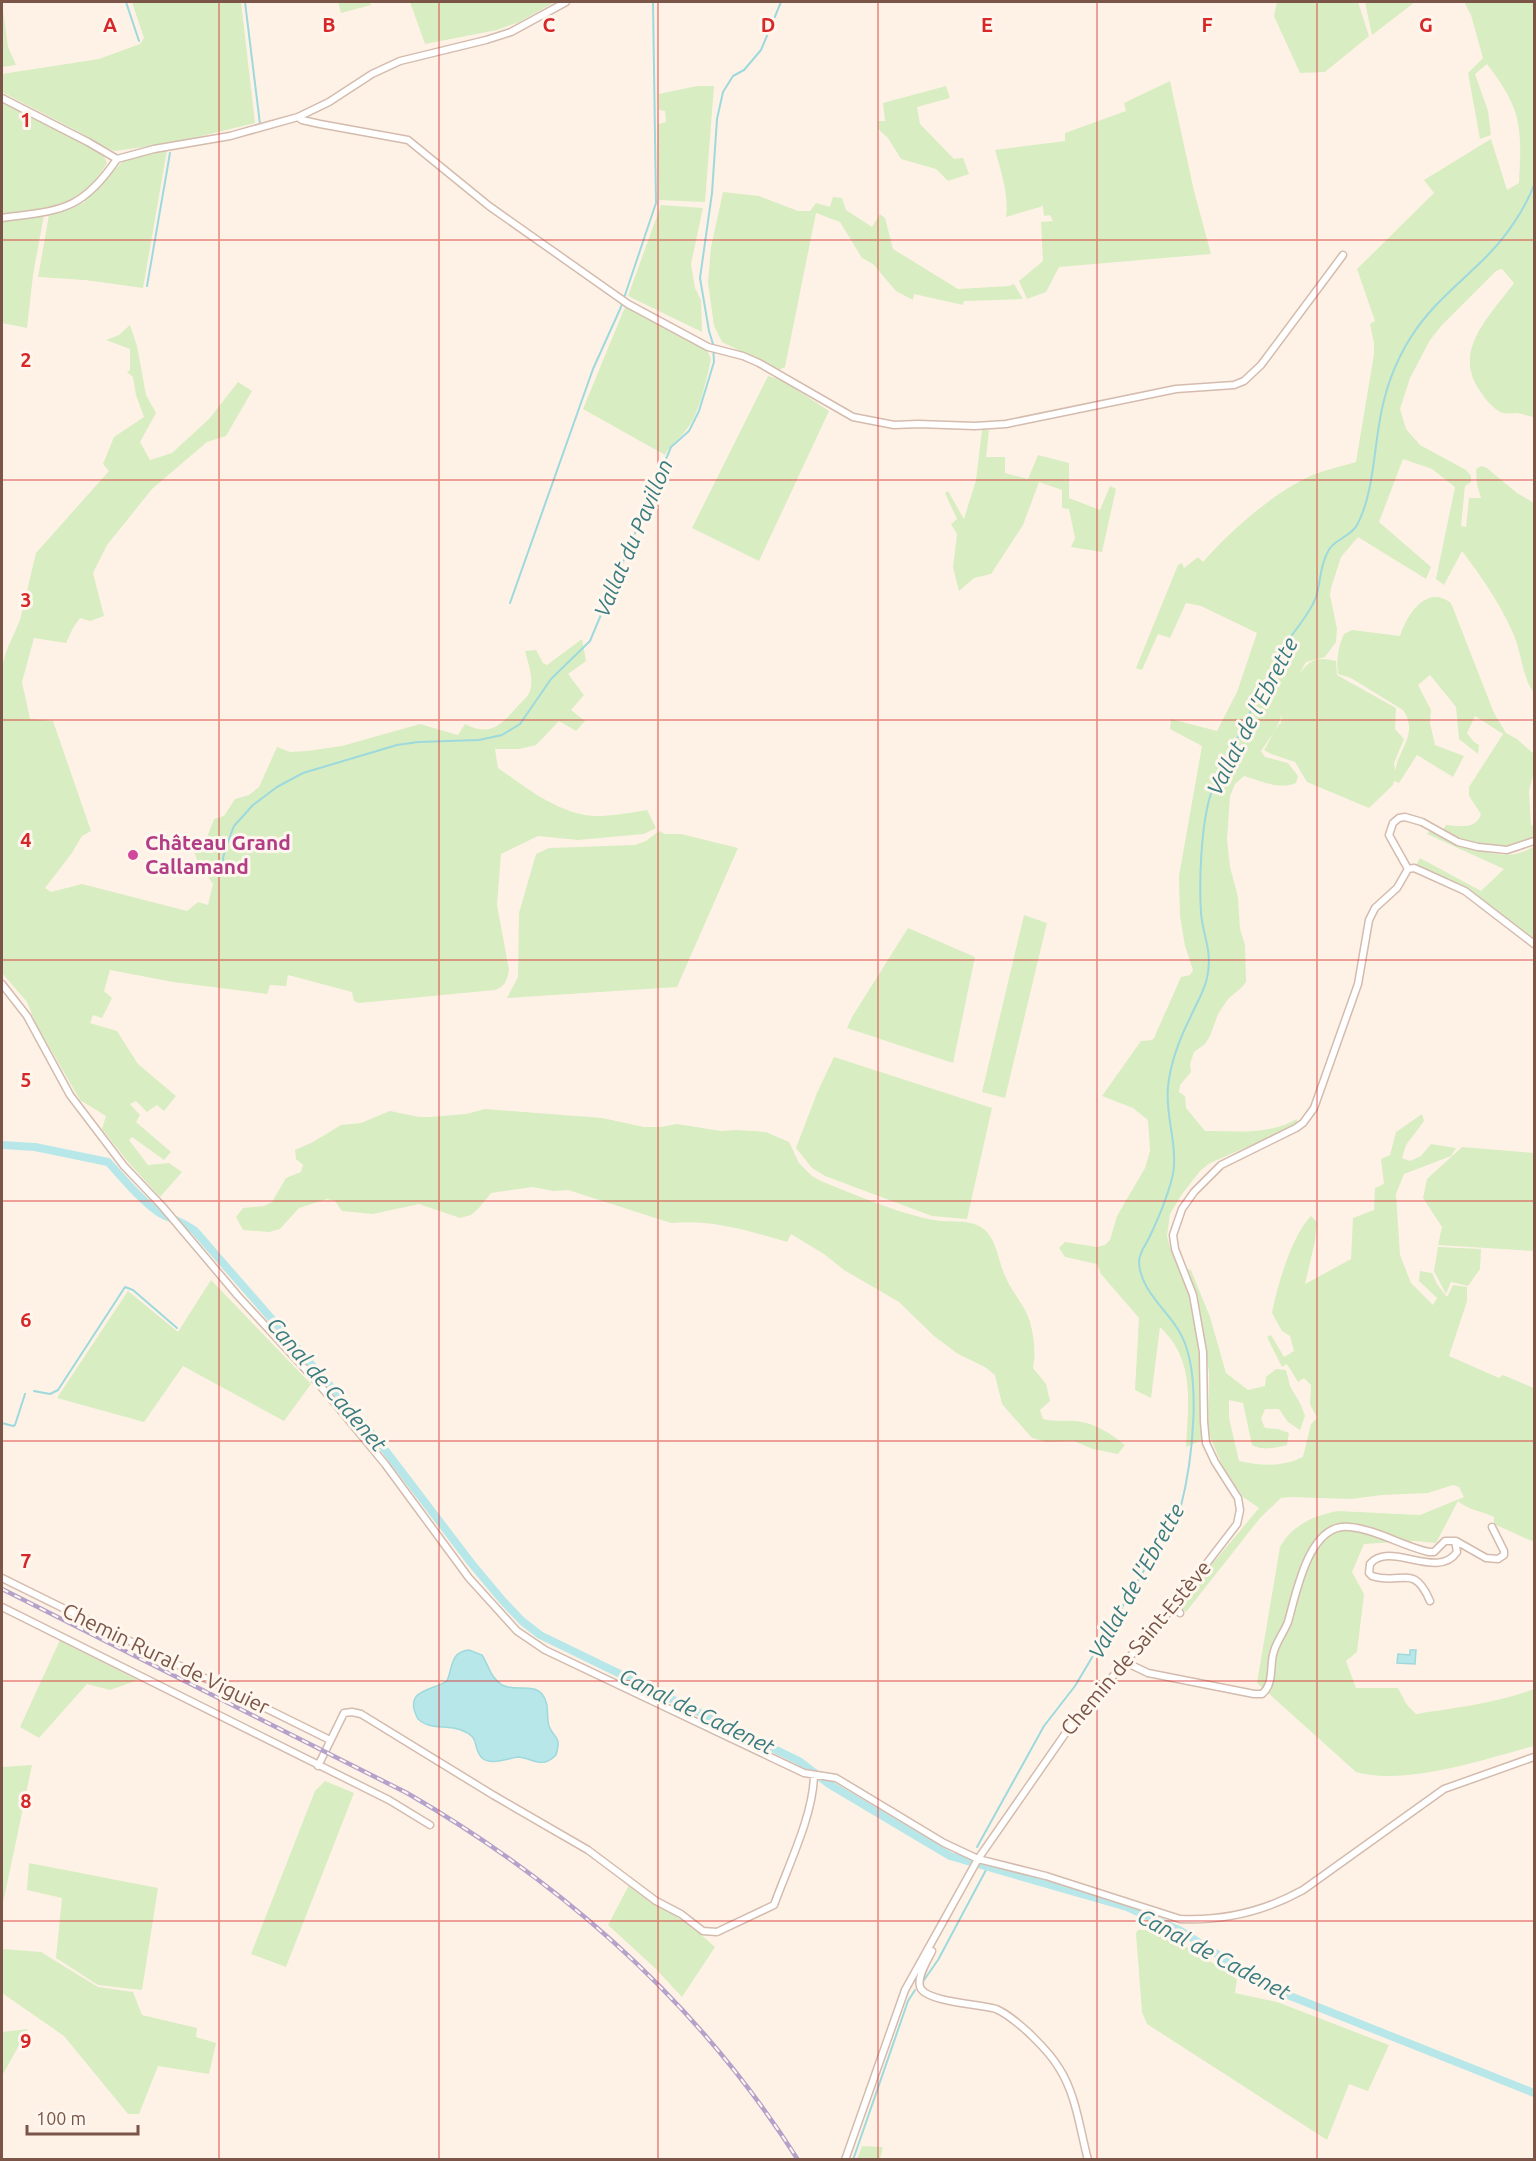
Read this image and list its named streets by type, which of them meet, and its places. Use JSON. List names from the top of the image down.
{
  "streets": {
    "street": ["Chemin de Saint-Estève", "Chemin Rural de Viguier"]
  },
  "water": ["Vallat du Pavillon", "Vallat de l'Ebrette", "Canal de Cadenet"],
  "places": ["Château Grand Callamand"],
  "scale_bar": "100 m",
  "grid": {
    "columns": [
      "A",
      "B",
      "C",
      "D",
      "E",
      "F",
      "G"
    ],
    "rows": [
      "1",
      "2",
      "3",
      "4",
      "5",
      "6",
      "7",
      "8",
      "9"
    ]
  }
}
